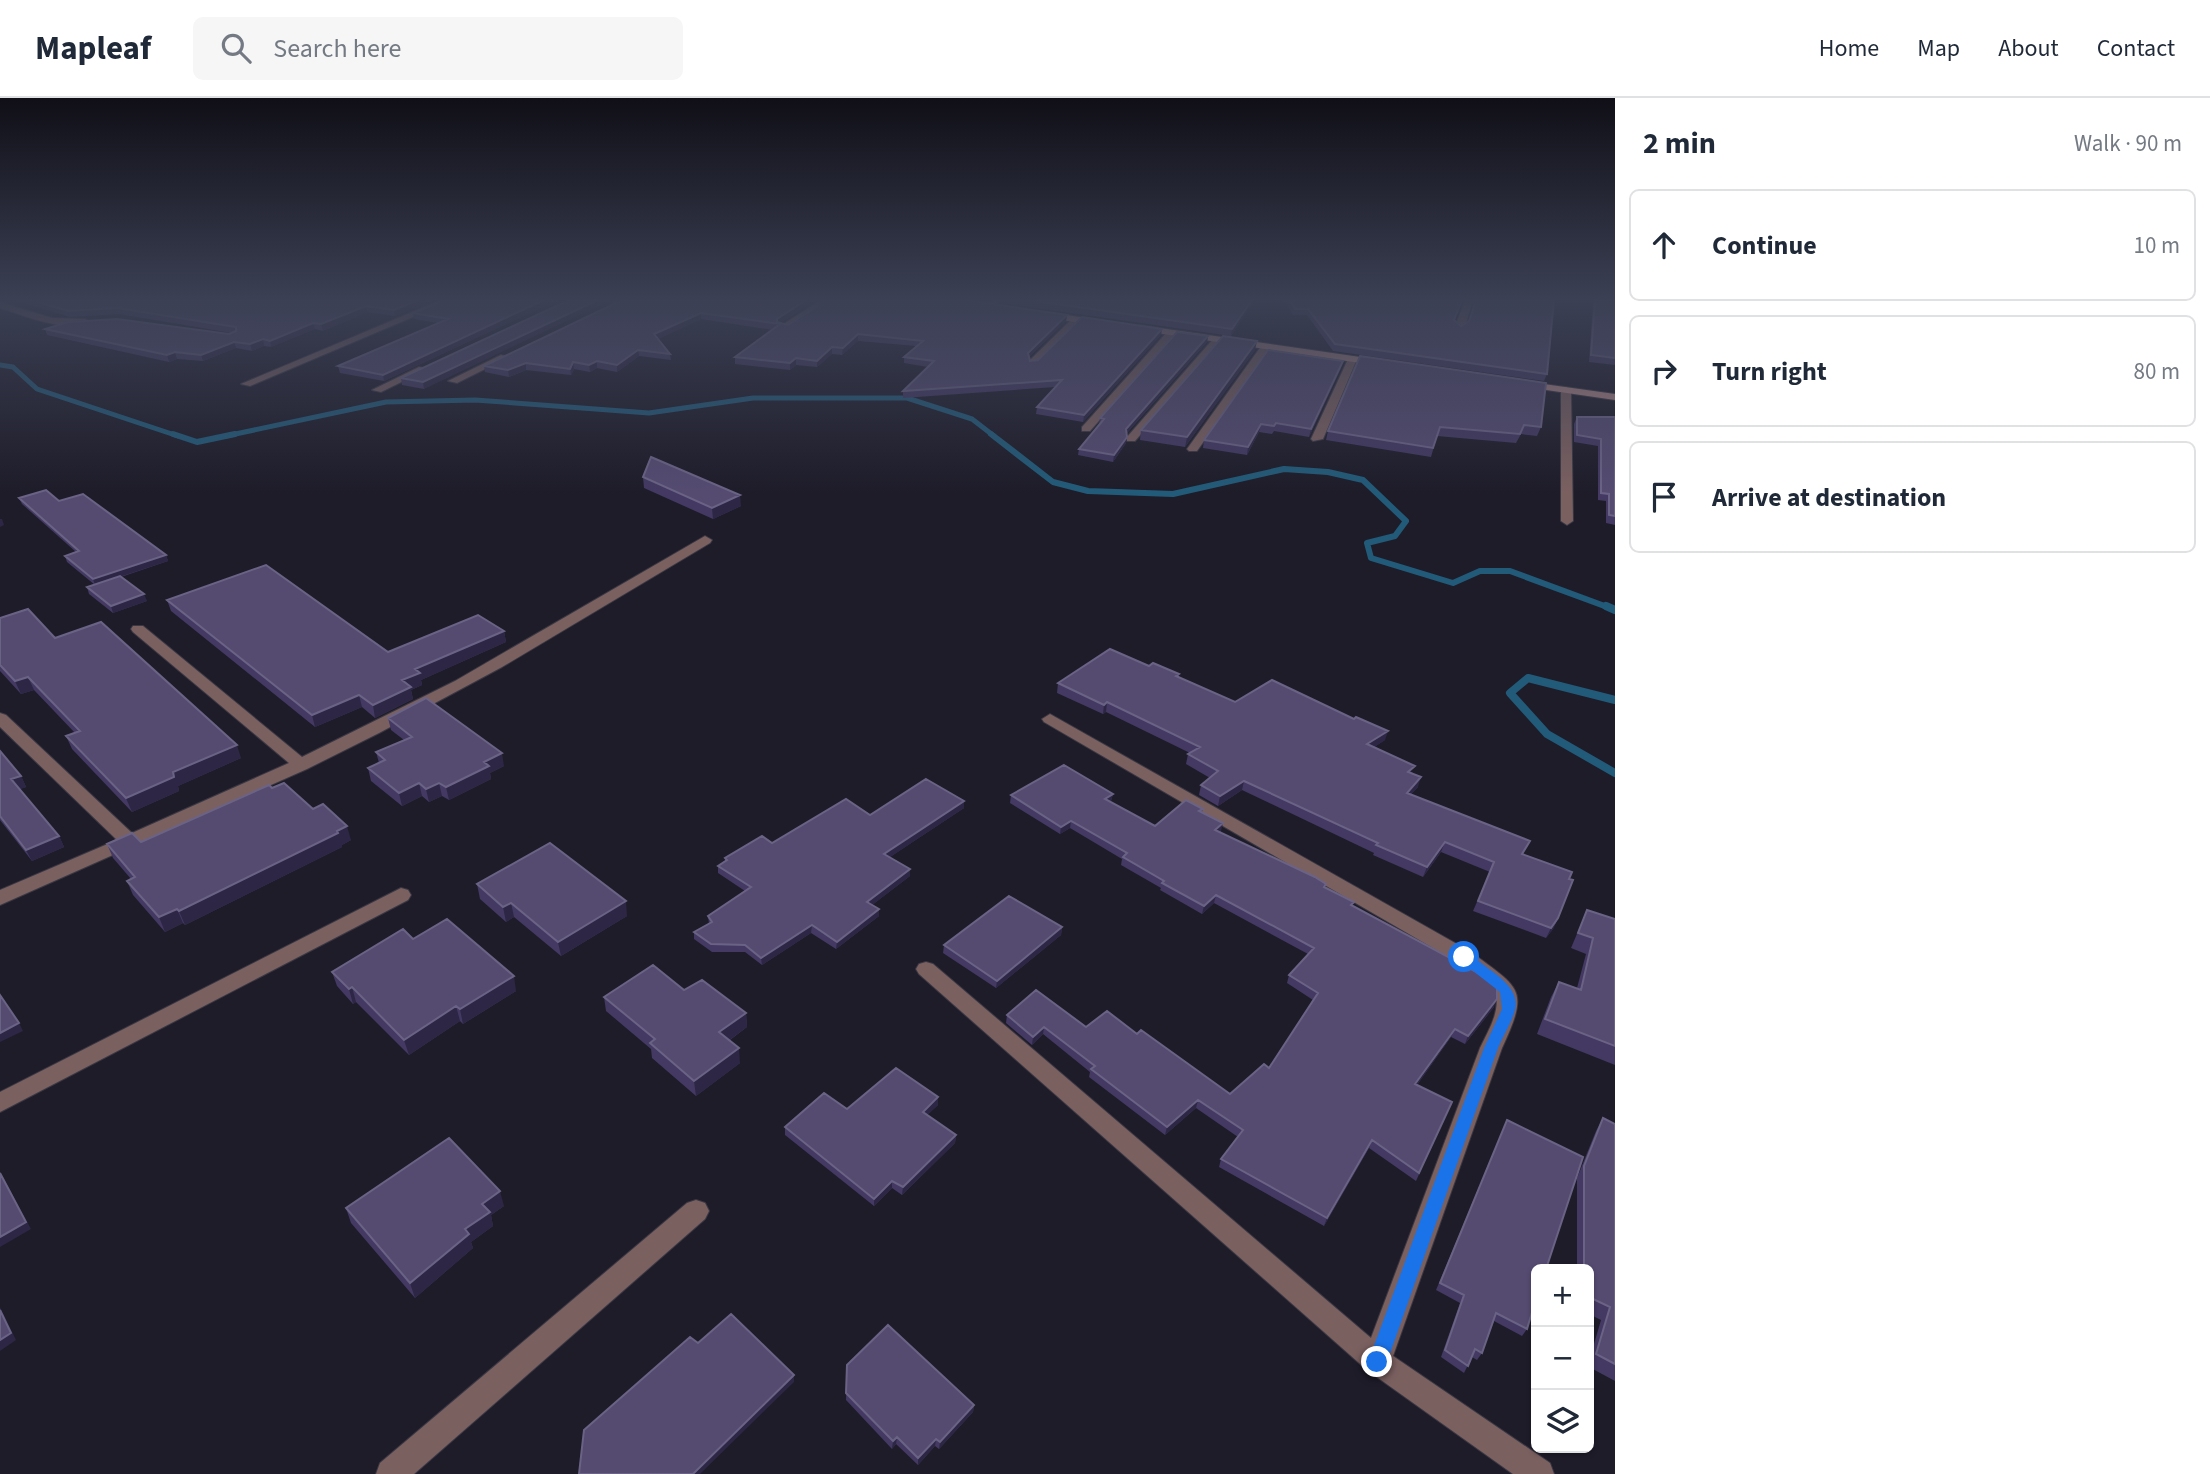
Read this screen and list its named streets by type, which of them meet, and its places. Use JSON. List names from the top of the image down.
{
  "page": {
    "header": "Mapleaf",
    "search": "Search here",
    "nav": [
      "Home",
      "Map",
      "About",
      "Contact"
    ],
    "heading": ["2 min", "Walk · 90 m"],
    "list": [
      ["Continue", "10 m"],
      ["Turn right", "80 m"],
      "Arrive at destination"
    ],
    "map_buttons": ["+", "−"]
  }
}
